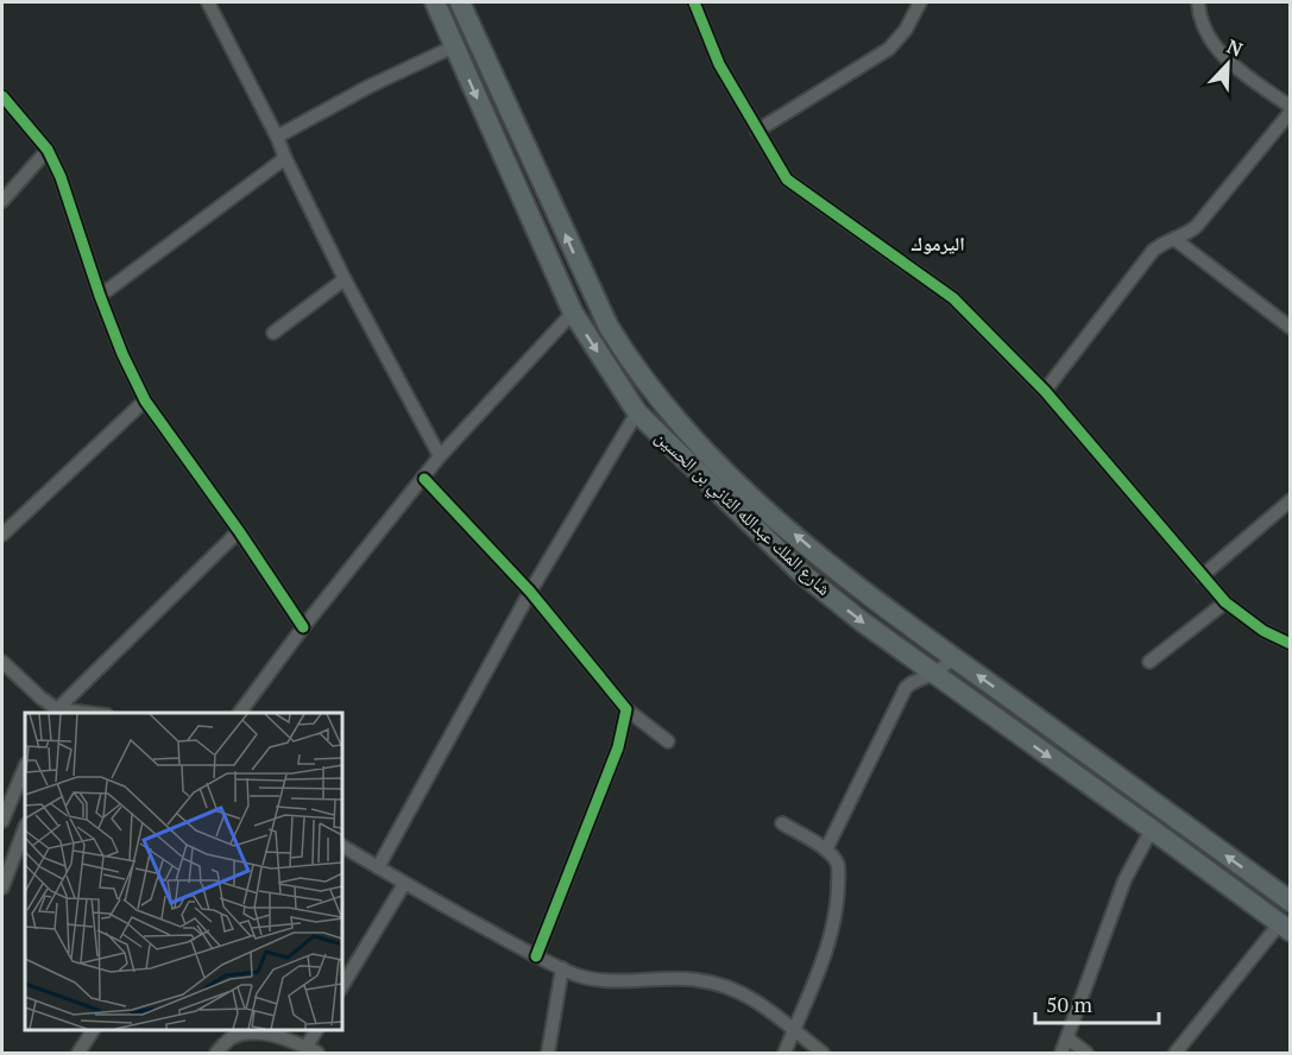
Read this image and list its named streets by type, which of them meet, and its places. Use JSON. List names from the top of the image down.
{
  "streets": {
    "main road": ["شارع الملك عبدالله الثاني بن الحسين"]
  },
  "districts": ["اليرموك"],
  "scale_bar": "50 m",
  "north": "top right"
}
